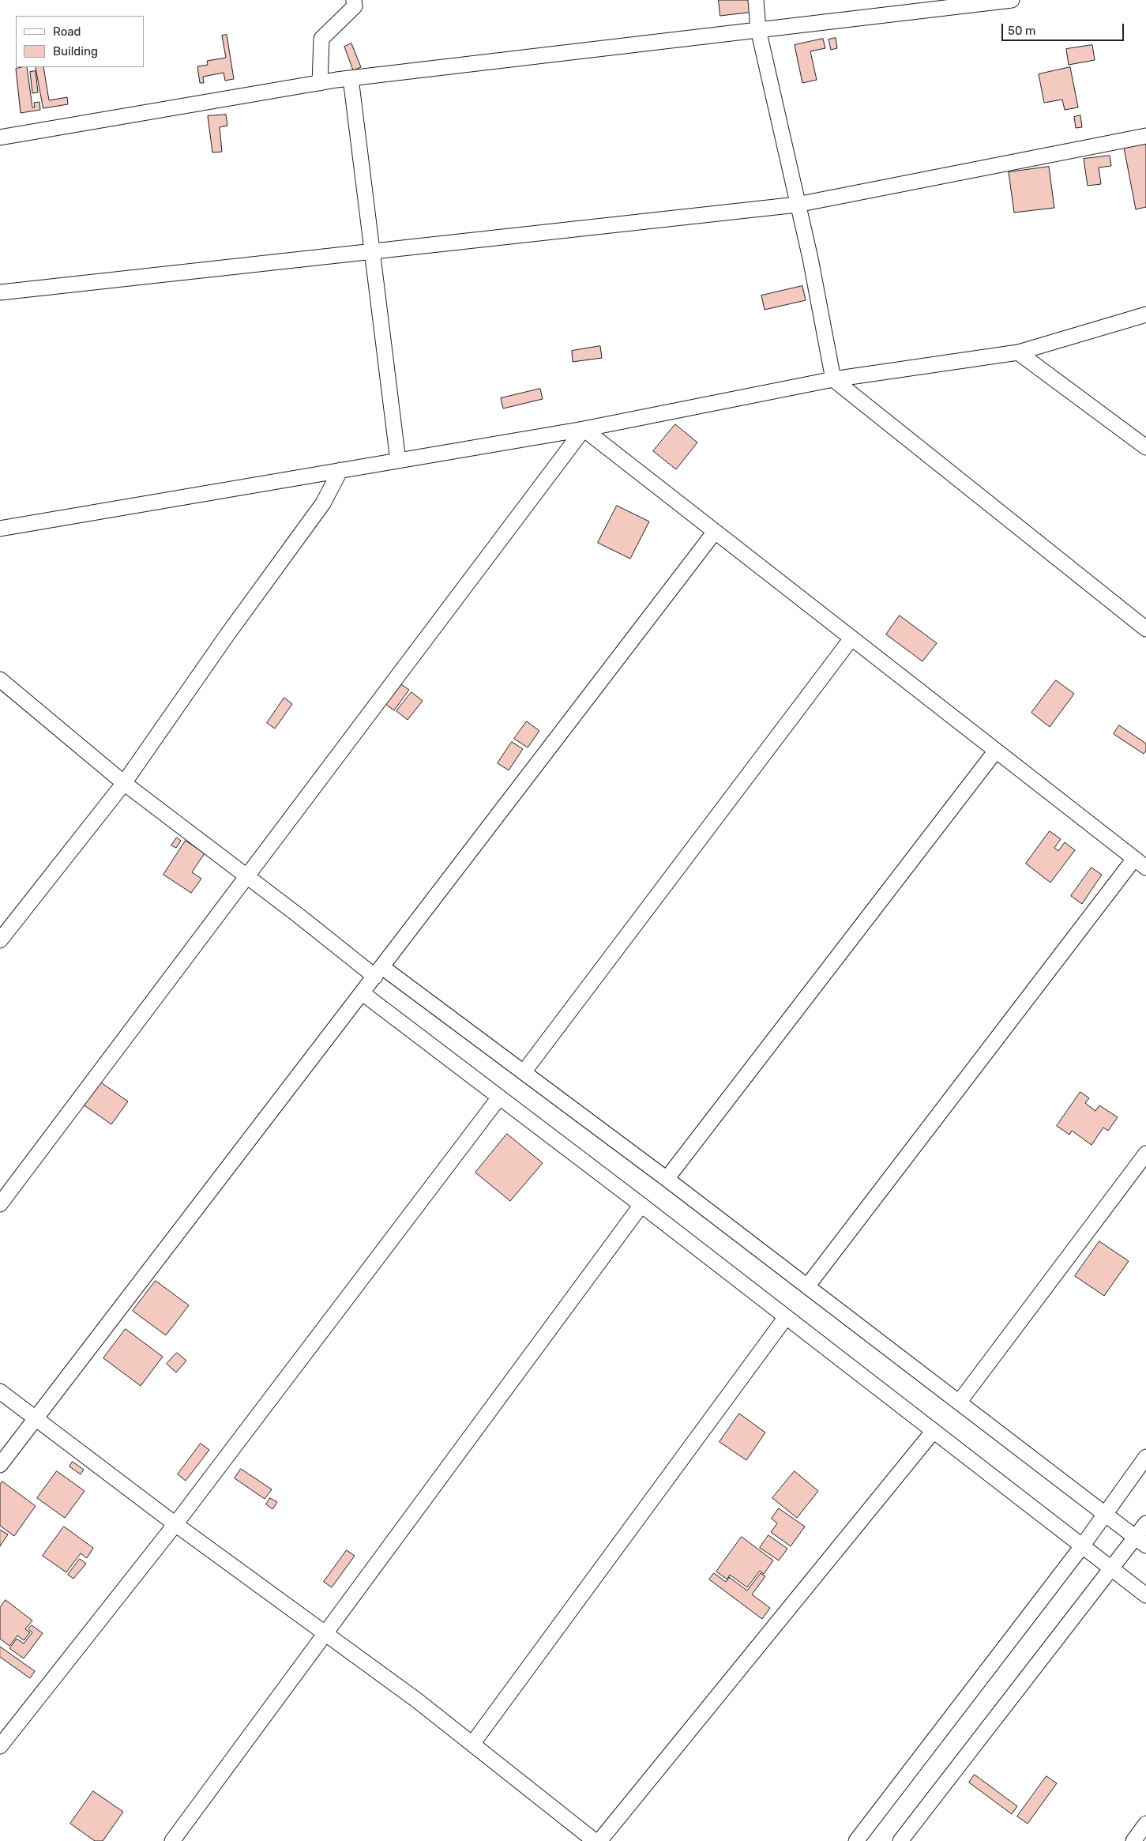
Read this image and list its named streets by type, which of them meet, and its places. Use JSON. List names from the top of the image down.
{
  "legend": ["Road", "Building"],
  "scale_bar": "50 m"
}
